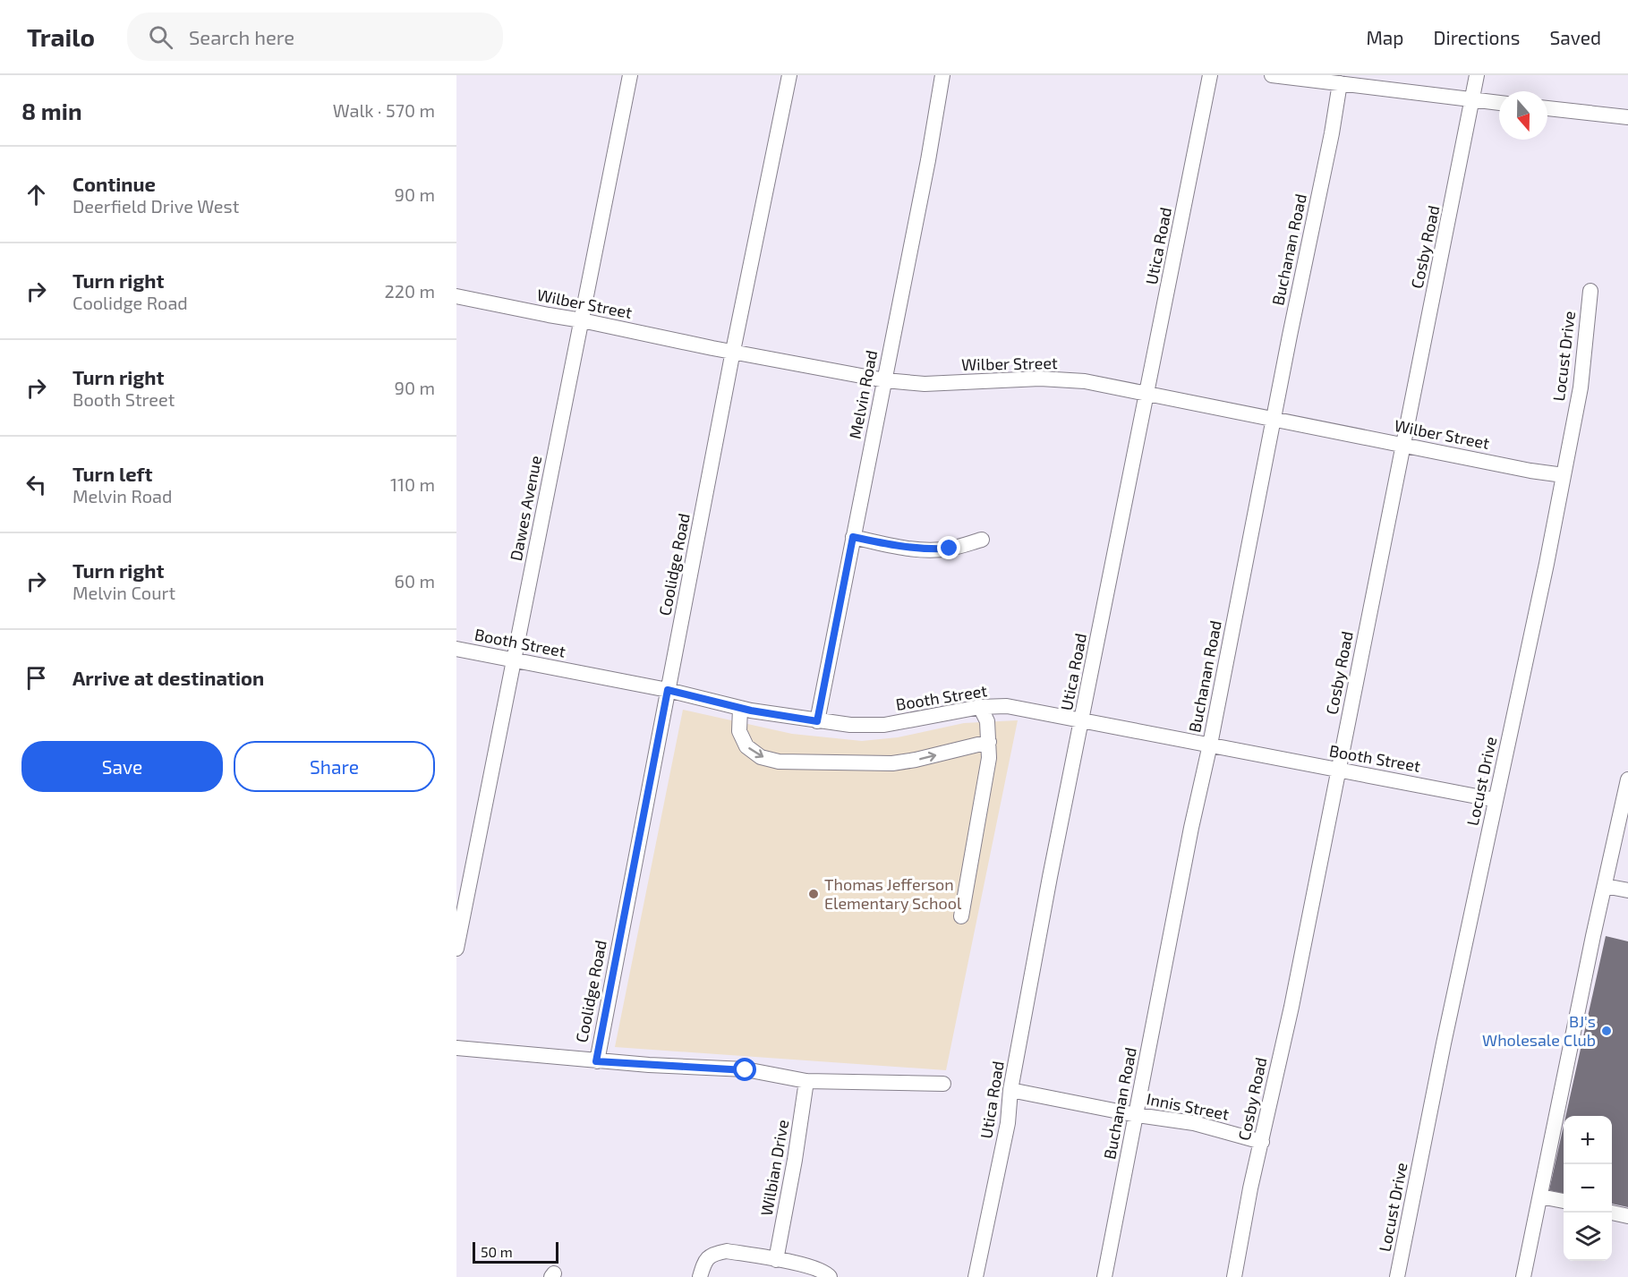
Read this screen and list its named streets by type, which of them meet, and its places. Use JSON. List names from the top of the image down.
{
  "streets": {
    "street": [
      "Utica Road",
      "Cosby Road",
      "Buchanan Road",
      "Wilber Street",
      "Locust Drive",
      "Melvin Road",
      "Dawes Avenue",
      "Coolidge Road",
      "Booth Street",
      "Innis Street",
      "Wilbian Drive"
    ]
  },
  "crossings": [
    ["Utica Road", "Wilber Street"],
    ["Utica Road", "Booth Street"],
    ["Utica Road", "Innis Street"],
    ["Cosby Road", "Wilber Street"],
    ["Cosby Road", "Booth Street"],
    ["Cosby Road", "Innis Street"],
    ["Buchanan Road", "Wilber Street"],
    ["Buchanan Road", "Booth Street"],
    ["Buchanan Road", "Innis Street"],
    ["Wilber Street", "Locust Drive"],
    ["Wilber Street", "Melvin Road"],
    ["Wilber Street", "Dawes Avenue"],
    ["Wilber Street", "Coolidge Road"],
    ["Locust Drive", "Booth Street"],
    ["Melvin Road", "Booth Street"],
    ["Dawes Avenue", "Booth Street"],
    ["Coolidge Road", "Booth Street"]
  ],
  "places": ["Thomas Jefferson Elementary School", "BJ's Wholesale Club"],
  "scale_bar": "50 m",
  "north": "bottom",
  "page": {
    "header": "Trailo",
    "search": "Search here",
    "nav": ["Map", "Directions", "Saved"],
    "heading": ["8 min", "Walk · 570 m"],
    "list": [
      ["Continue", "Deerfield Drive West", "90 m"],
      ["Turn right", "Coolidge Road", "220 m"],
      ["Turn right", "Booth Street", "90 m"],
      ["Turn left", "Melvin Road", "110 m"],
      ["Turn right", "Melvin Court", "60 m"],
      "Arrive at destination"
    ],
    "buttons": ["Save", "Share"],
    "map_buttons": ["+", "−"],
    "scale": "50 m"
  }
}
